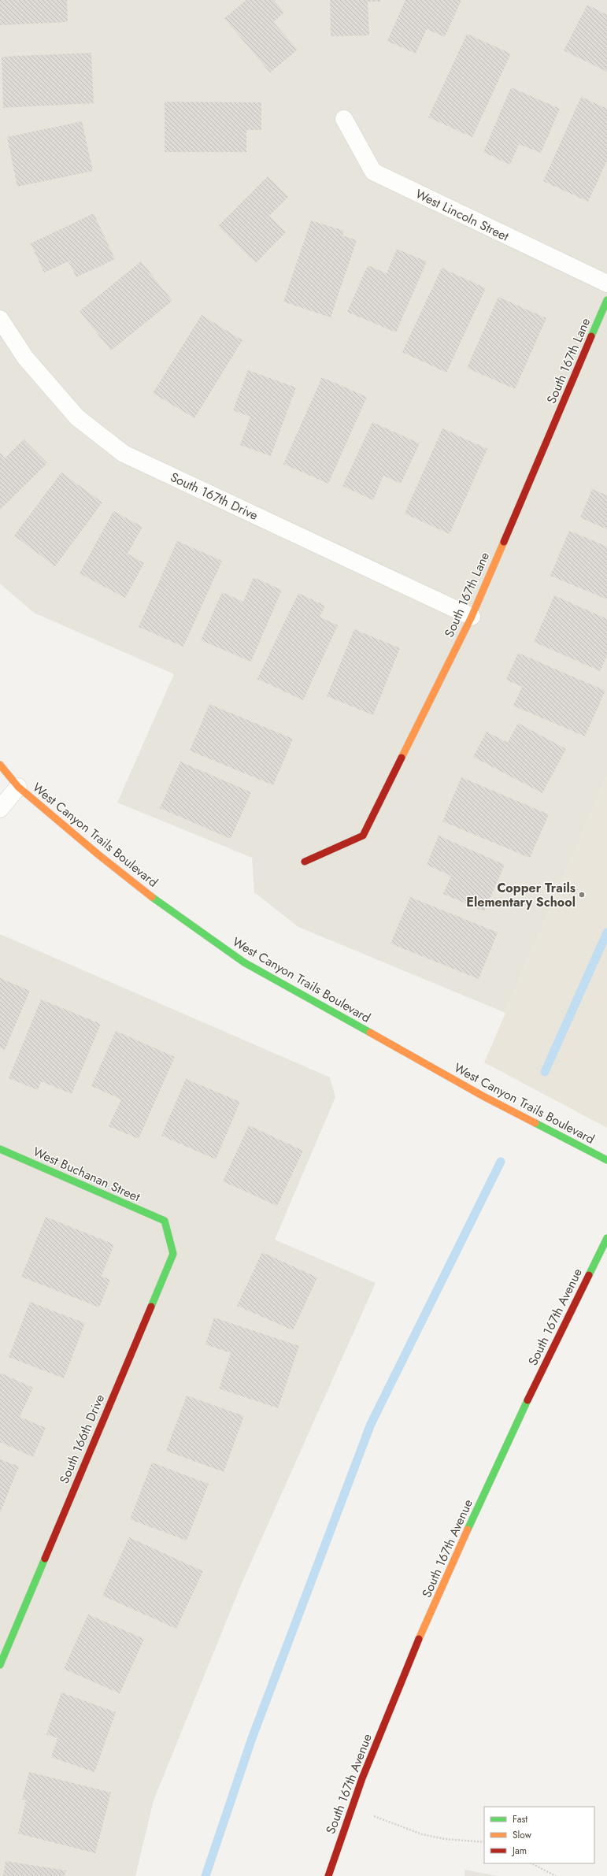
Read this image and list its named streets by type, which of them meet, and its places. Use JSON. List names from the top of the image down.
{
  "streets": {
    "street": [
      "West Lincoln Street",
      "South 167th Lane",
      "South 167th Drive",
      "West Canyon Trails Boulevard",
      "West Buchanan Street",
      "South 167th Avenue",
      "South 166th Drive"
    ]
  },
  "crossings": [
    ["South 167th Lane", "South 167th Drive"],
    ["West Buchanan Street", "South 166th Drive"]
  ],
  "places": ["Copper Trails Elementary School"],
  "legend": ["Fast", "Slow", "Jam"]
}
